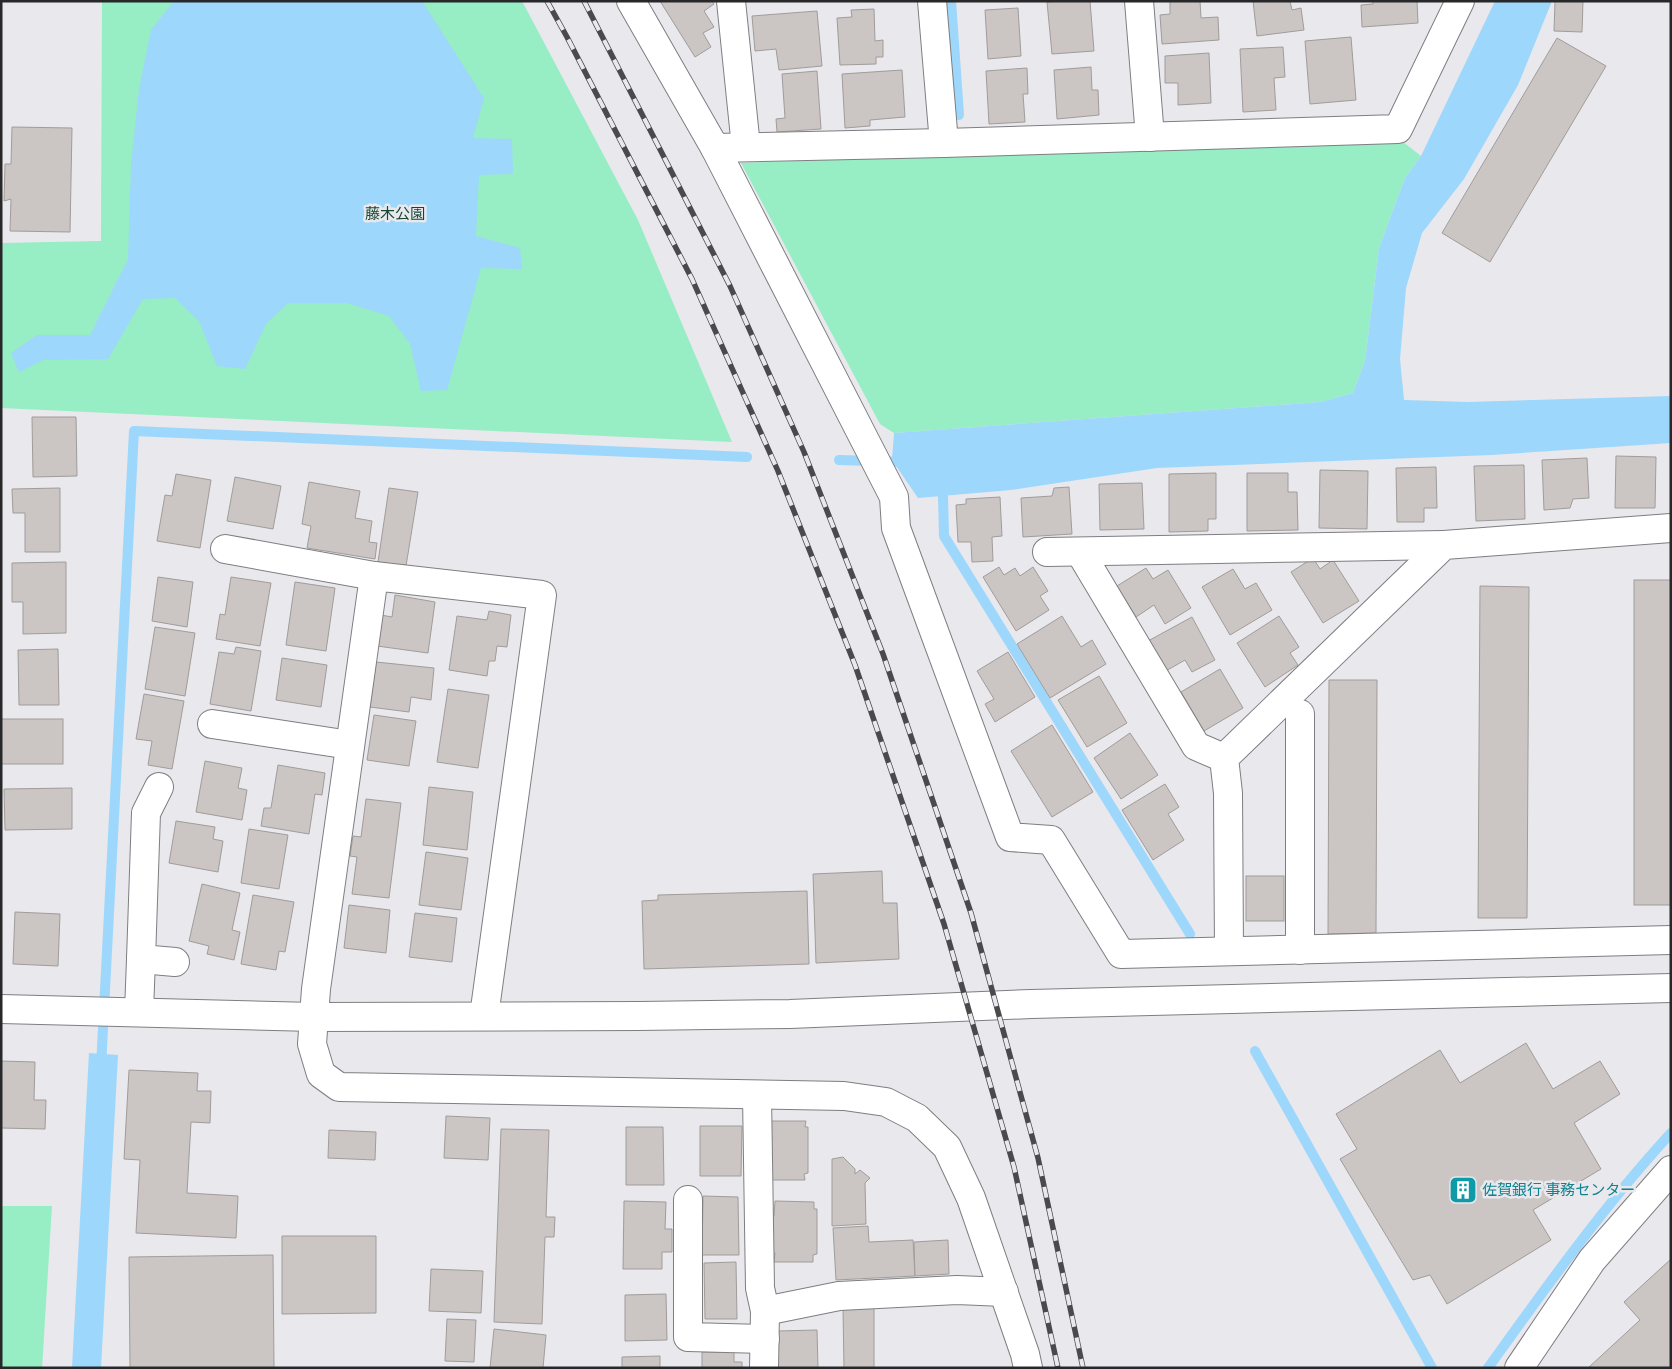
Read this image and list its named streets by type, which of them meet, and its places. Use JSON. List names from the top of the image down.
{
  "parks": ["藤木公園"],
  "places": {
    "building": ["佐賀銀行 事務センター"]
  }
}
